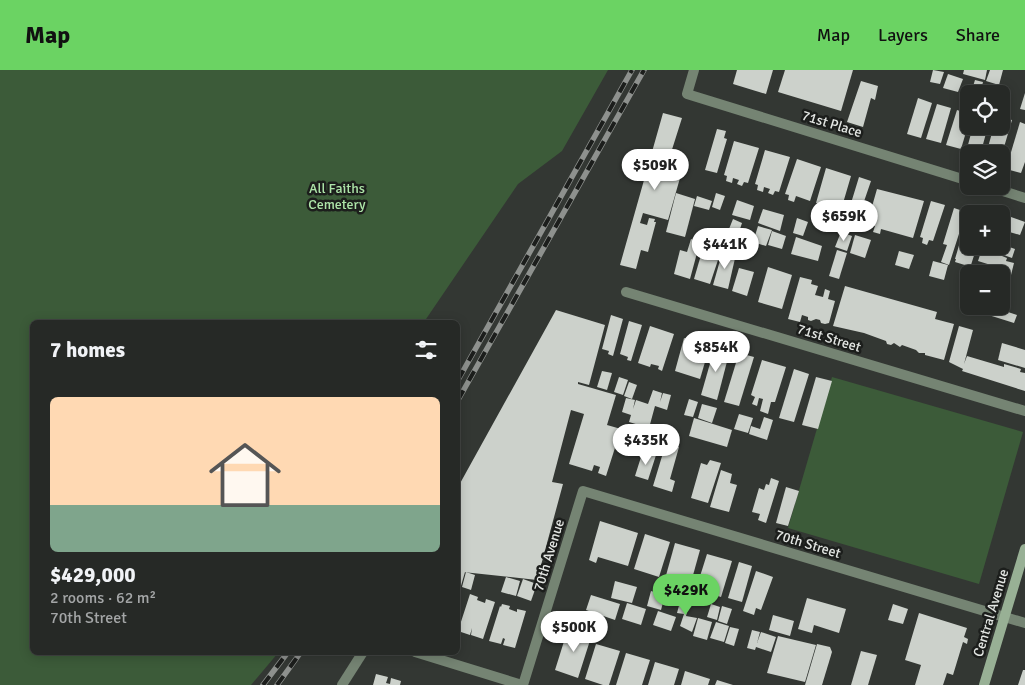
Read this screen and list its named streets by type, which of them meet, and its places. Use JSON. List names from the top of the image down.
{
  "streets": {
    "main road": ["Central Avenue"],
    "street": [
      "71st Place",
      "71st Street",
      "70th Street",
      "70th Avenue"
    ]
  },
  "crossings": [
    ["70th Street", "70th Avenue"],
    ["70th Street", "Central Avenue"]
  ],
  "parks": ["All Faiths Cemetery"],
  "page": {
    "header": "Map",
    "nav": ["Map", "Layers", "Share"],
    "map_buttons": ["+", "−"],
    "price": [
      "$509K",
      "$659K",
      "$441K",
      "$854K",
      "$435K",
      "$429K",
      "$500K"
    ],
    "heading": "7 homes",
    "list": [
      {
        "name": "$429,000",
        "note": "2 rooms · 62 m² · 70th Street"
      }
    ]
  }
}
